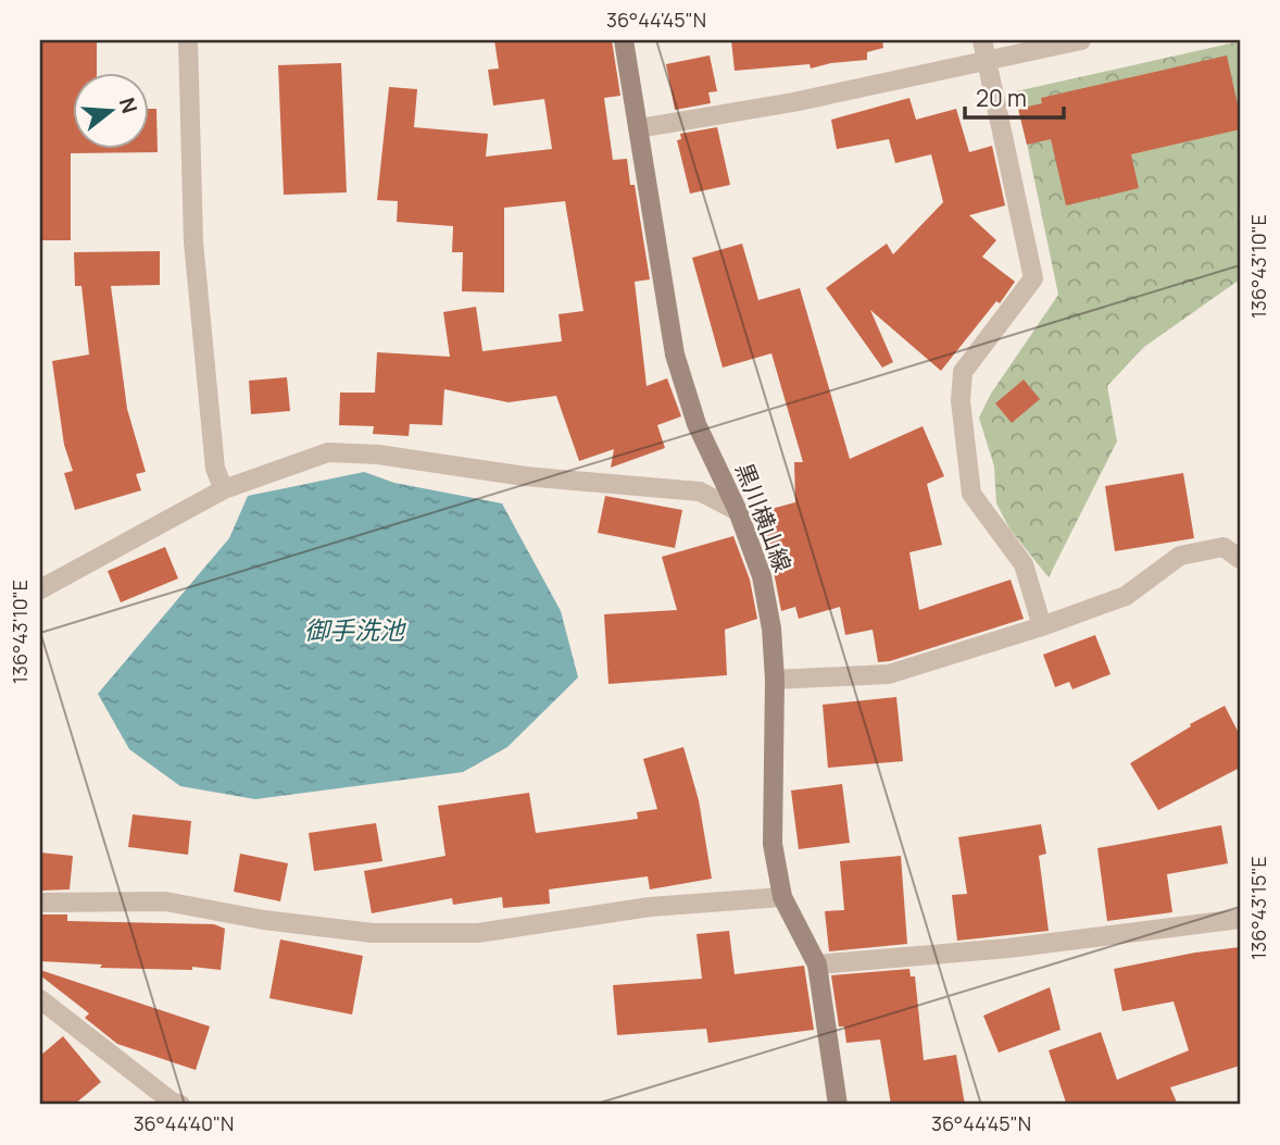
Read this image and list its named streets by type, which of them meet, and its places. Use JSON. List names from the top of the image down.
{
  "streets": {
    "main road": ["黒川横山線"]
  },
  "water": ["御手洗池"],
  "scale_bar": "20 m",
  "north": "right",
  "coordinates": [
    "36°44'45\"N",
    "136°43'10\"E",
    "136°43'15\"E",
    "36°44'40\"N"
  ]
}
